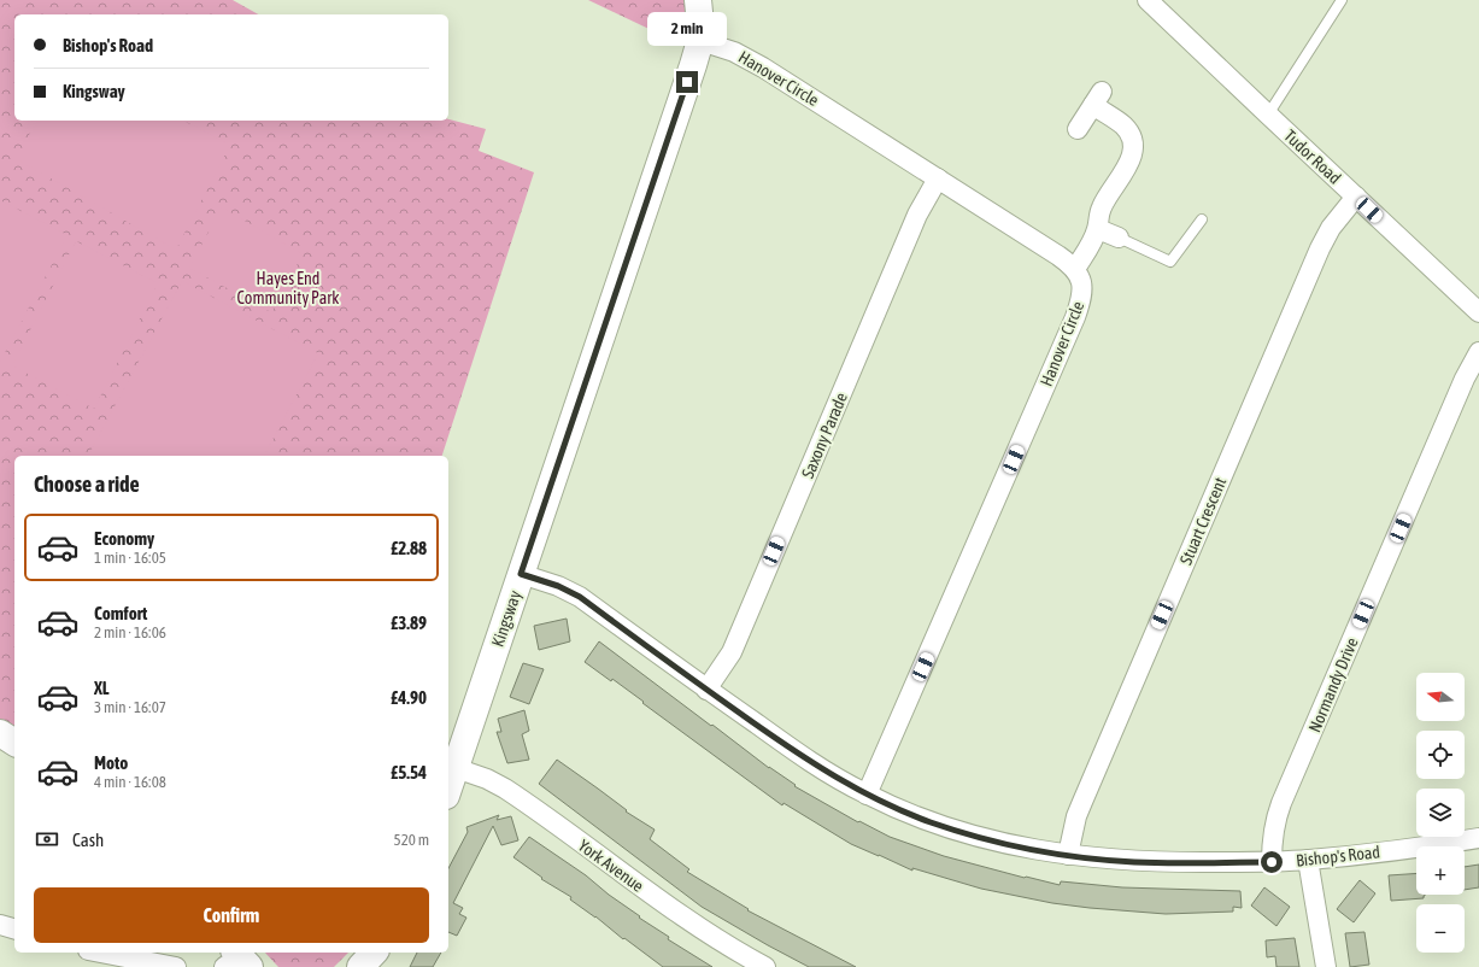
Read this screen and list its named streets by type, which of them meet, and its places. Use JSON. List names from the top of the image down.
{
  "streets": {
    "street": [
      "Hanover Circle",
      "Tudor Road",
      "Saxony Parade",
      "Stuart Crescent",
      "Kingsway",
      "Normandy Drive",
      "Bishop's Road",
      "York Avenue"
    ]
  },
  "crossings": [
    ["Hanover Circle", "Saxony Parade"],
    ["Hanover Circle", "Kingsway"],
    ["Hanover Circle", "Bishop's Road"],
    ["Tudor Road", "Stuart Crescent"],
    ["Saxony Parade", "Bishop's Road"],
    ["Stuart Crescent", "Bishop's Road"],
    ["Kingsway", "Bishop's Road"],
    ["Kingsway", "York Avenue"],
    ["Normandy Drive", "Bishop's Road"]
  ],
  "parks": ["Hayes End Community Park"],
  "north": "left",
  "page": {
    "bubble": "2 min",
    "banner": ["Bishop's Road", "Kingsway"],
    "heading": "Choose a ride",
    "list": [
      {
        "name": "Economy",
        "note": "1 min · 16:05",
        "value": "£2.88"
      },
      {
        "name": "Comfort",
        "note": "2 min · 16:06",
        "value": "£3.89"
      },
      {
        "name": "XL",
        "note": "3 min · 16:07",
        "value": "£4.90"
      },
      {
        "name": "Moto",
        "note": "4 min · 16:08",
        "value": "£5.54"
      }
    ],
    "map_buttons": ["+", "−"],
    "pay": ["Cash", "520 m"],
    "buttons": "Confirm"
  }
}
